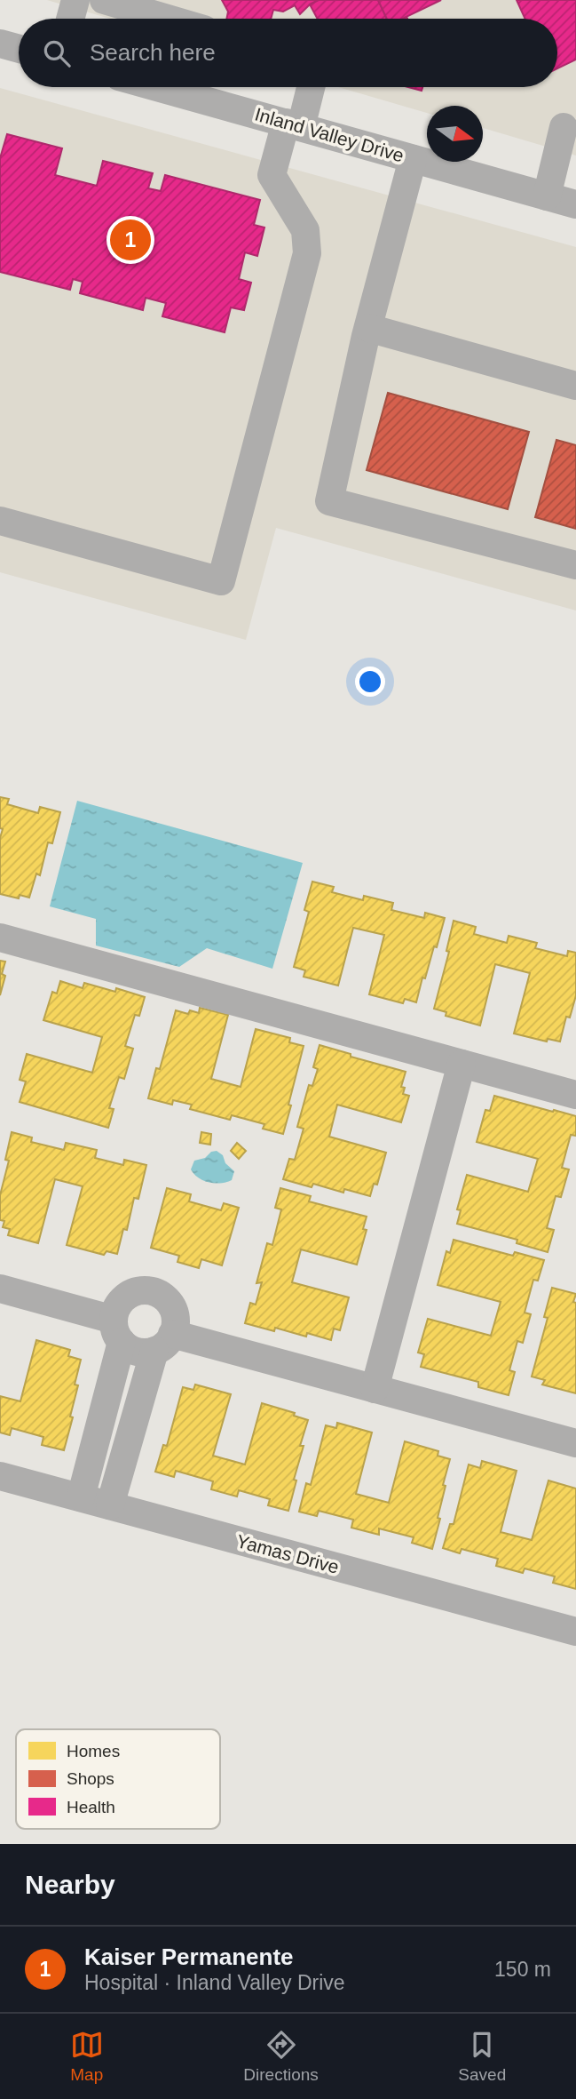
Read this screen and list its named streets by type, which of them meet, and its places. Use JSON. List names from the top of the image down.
{
  "streets": {
    "street": ["Inland Valley Drive", "Yamas Drive"]
  },
  "legend": ["Homes", "Shops", "Health"],
  "north": "right",
  "page": {
    "search": "Search here",
    "pins": "1",
    "heading": "Nearby",
    "list": [
      {
        "mark": "1",
        "name": "Kaiser Permanente",
        "note": "Hospital · Inland Valley Drive",
        "value": "150 m"
      }
    ],
    "nav": ["Map", "Directions", "Saved"]
  }
}
